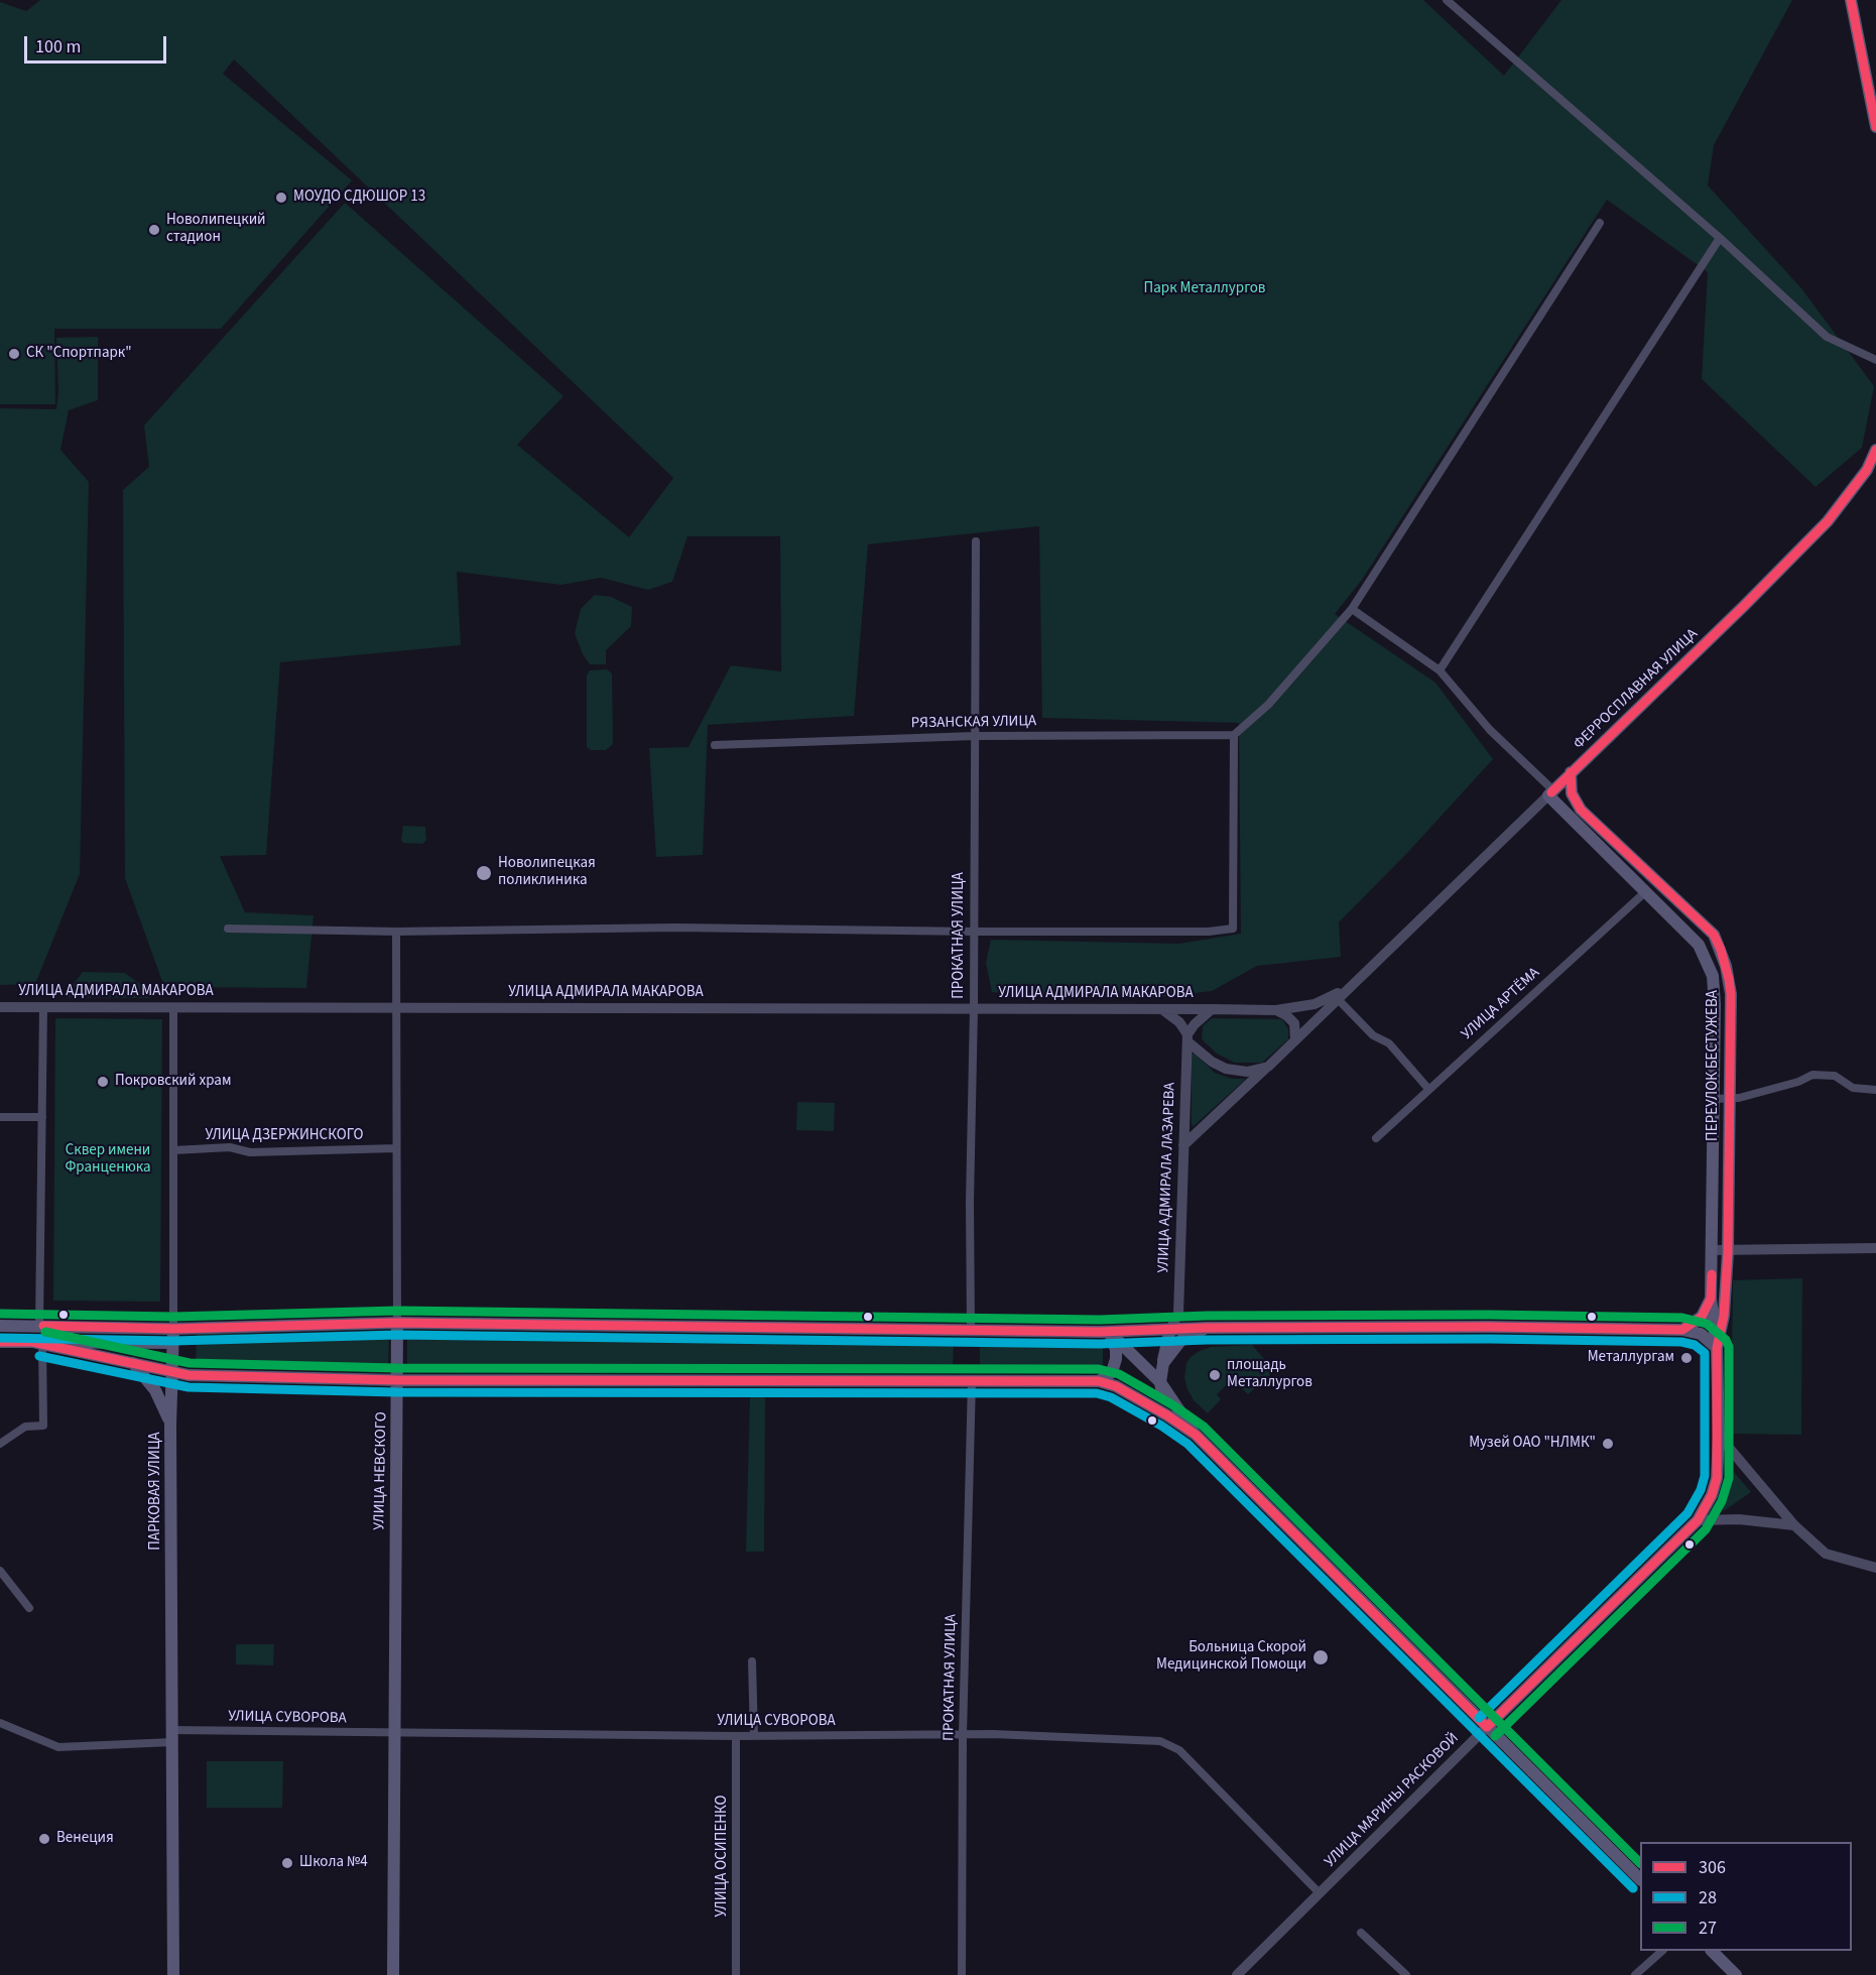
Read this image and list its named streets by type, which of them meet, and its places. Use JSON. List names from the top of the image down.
{
  "streets": {
    "main road": [
      "ФЕРРОСПЛАВНАЯ УЛИЦА",
      "ПЕРЕУЛОК БЕСТУЖЕВА",
      "УЛИЦА НЕВСКОГО",
      "ПАРКОВАЯ УЛИЦА",
      "УЛИЦА МАРИНЫ РАСКОВОЙ"
    ],
    "street": [
      "РЯЗАНСКАЯ УЛИЦА",
      "ПРОКАТНАЯ УЛИЦА",
      "УЛИЦА АДМИРАЛА МАКАРОВА",
      "УЛИЦА АРТЁМА",
      "УЛИЦА ДЗЕРЖИНСКОГО",
      "УЛИЦА АДМИРАЛА ЛАЗАРЕВА",
      "УЛИЦА СУВОРОВА",
      "УЛИЦА ОСИПЕНКО"
    ]
  },
  "crossings": [
    ["ФЕРРОСПЛАВНАЯ УЛИЦА", "ПЕРЕУЛОК БЕСТУЖЕВА"],
    ["РЯЗАНСКАЯ УЛИЦА", "ПРОКАТНАЯ УЛИЦА"],
    ["ПРОКАТНАЯ УЛИЦА", "УЛИЦА АДМИРАЛА МАКАРОВА"],
    ["ПРОКАТНАЯ УЛИЦА", "УЛИЦА СУВОРОВА"],
    ["УЛИЦА АДМИРАЛА МАКАРОВА", "УЛИЦА НЕВСКОГО"],
    ["УЛИЦА АДМИРАЛА МАКАРОВА", "ПАРКОВАЯ УЛИЦА"],
    ["УЛИЦА АРТЁМА", "ПЕРЕУЛОК БЕСТУЖЕВА"],
    ["УЛИЦА ДЗЕРЖИНСКОГО", "УЛИЦА НЕВСКОГО"],
    ["УЛИЦА ДЗЕРЖИНСКОГО", "ПАРКОВАЯ УЛИЦА"],
    ["УЛИЦА НЕВСКОГО", "УЛИЦА СУВОРОВА"],
    ["ПАРКОВАЯ УЛИЦА", "УЛИЦА СУВОРОВА"],
    ["УЛИЦА СУВОРОВА", "УЛИЦА МАРИНЫ РАСКОВОЙ"],
    ["УЛИЦА СУВОРОВА", "УЛИЦА ОСИПЕНКО"]
  ],
  "parks": ["Парк Металлургов", "Сквер имени Франценюка"],
  "places": [
    "МОУДО СДЮШОР 13",
    "Новолипецкий стадион",
    "СК \"Спортпарк\"",
    "Новолипецкая поликлиника",
    "Покровский храм",
    "Металлургам",
    "площадь Металлургов",
    "Музей ОАО \"НЛМК\"",
    "Больница Скорой Медицинской Помощи",
    "Венеция",
    "Школа №4"
  ],
  "lines": ["transit line 306", "transit line 27", "transit line 28"],
  "legend": ["306", "28", "27"],
  "scale_bar": "100 m"
}
